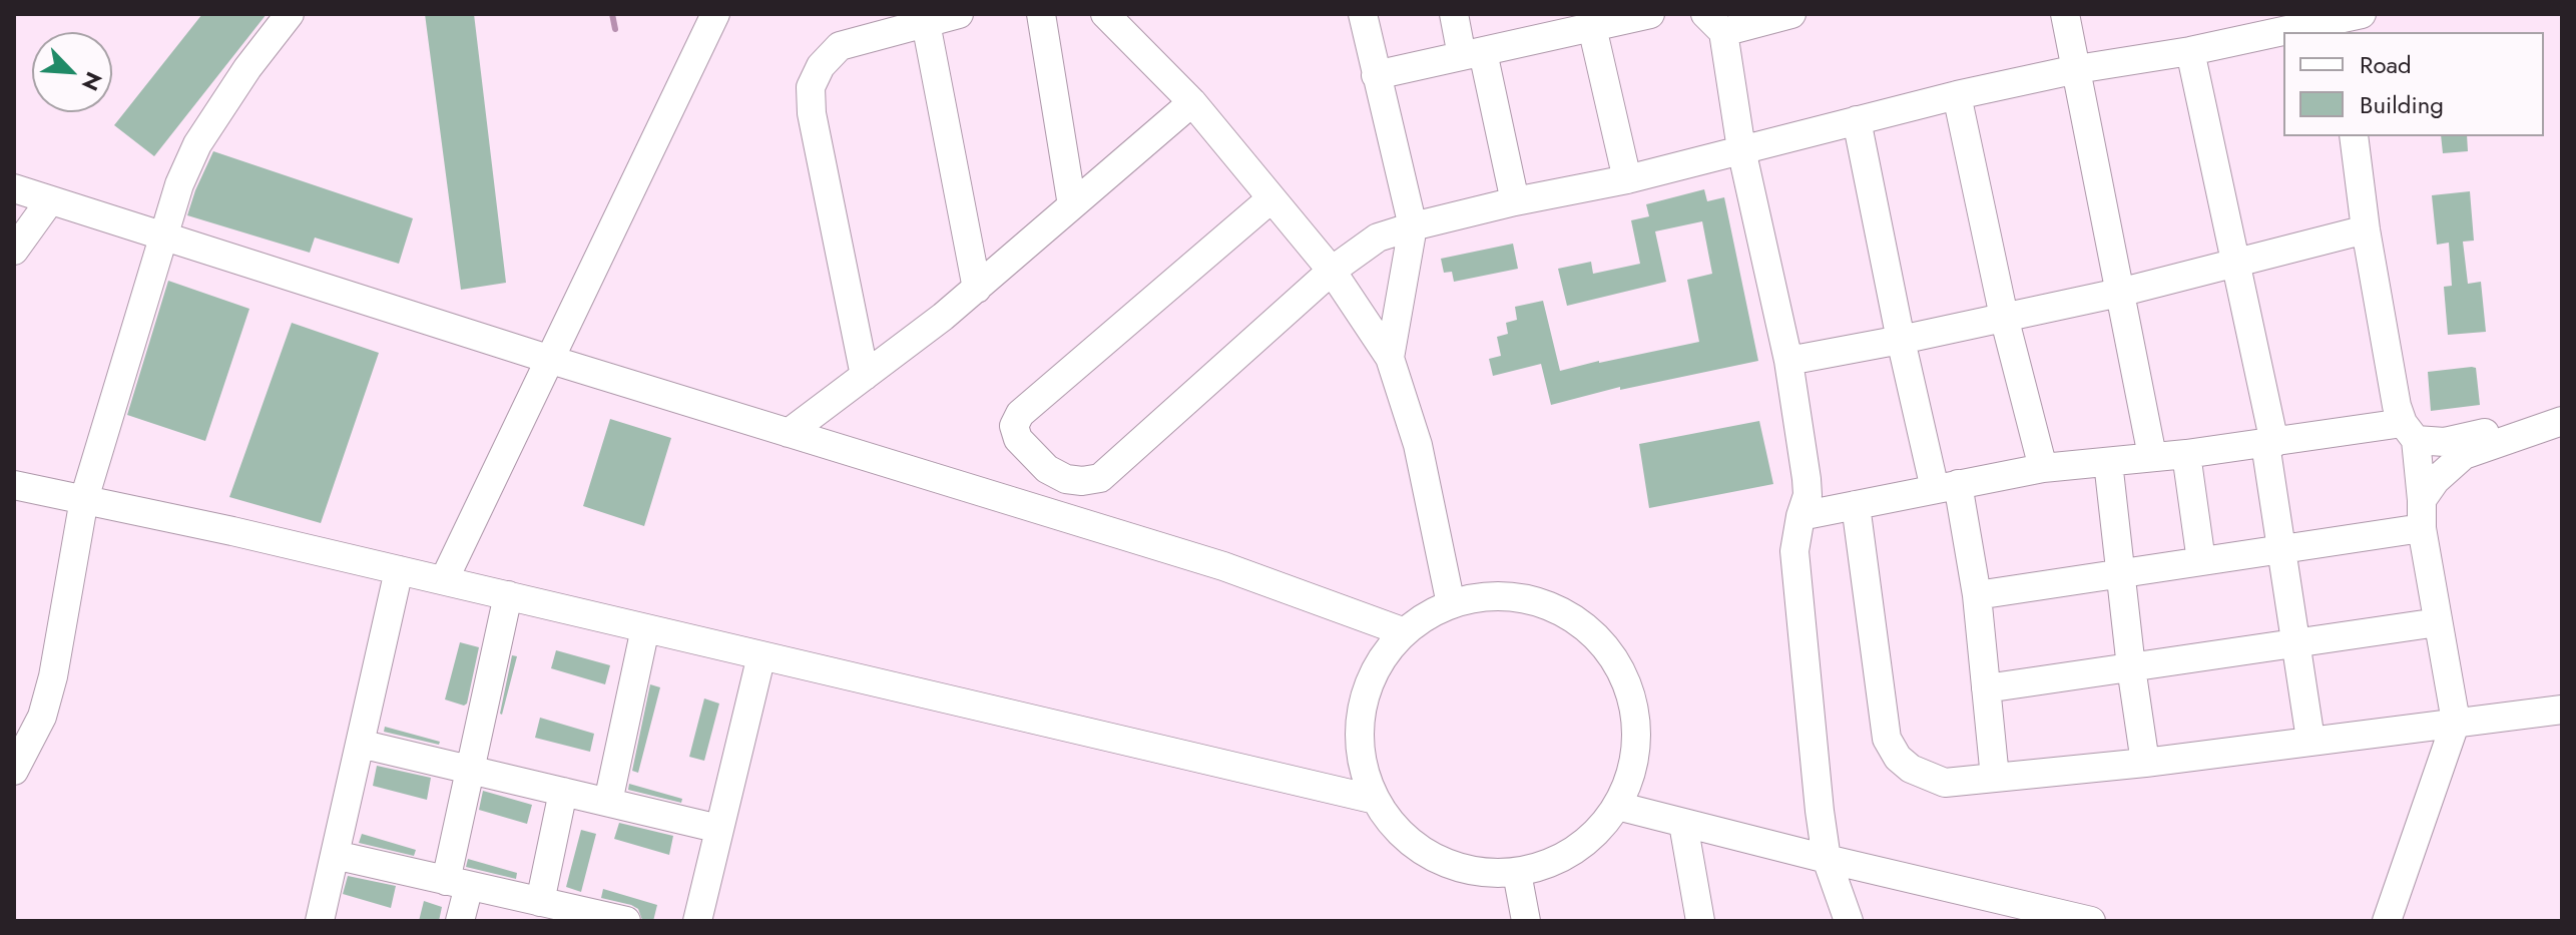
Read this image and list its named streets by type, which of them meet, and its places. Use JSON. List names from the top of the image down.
{
  "legend": ["Road", "Building"],
  "north": "bottom right"
}
